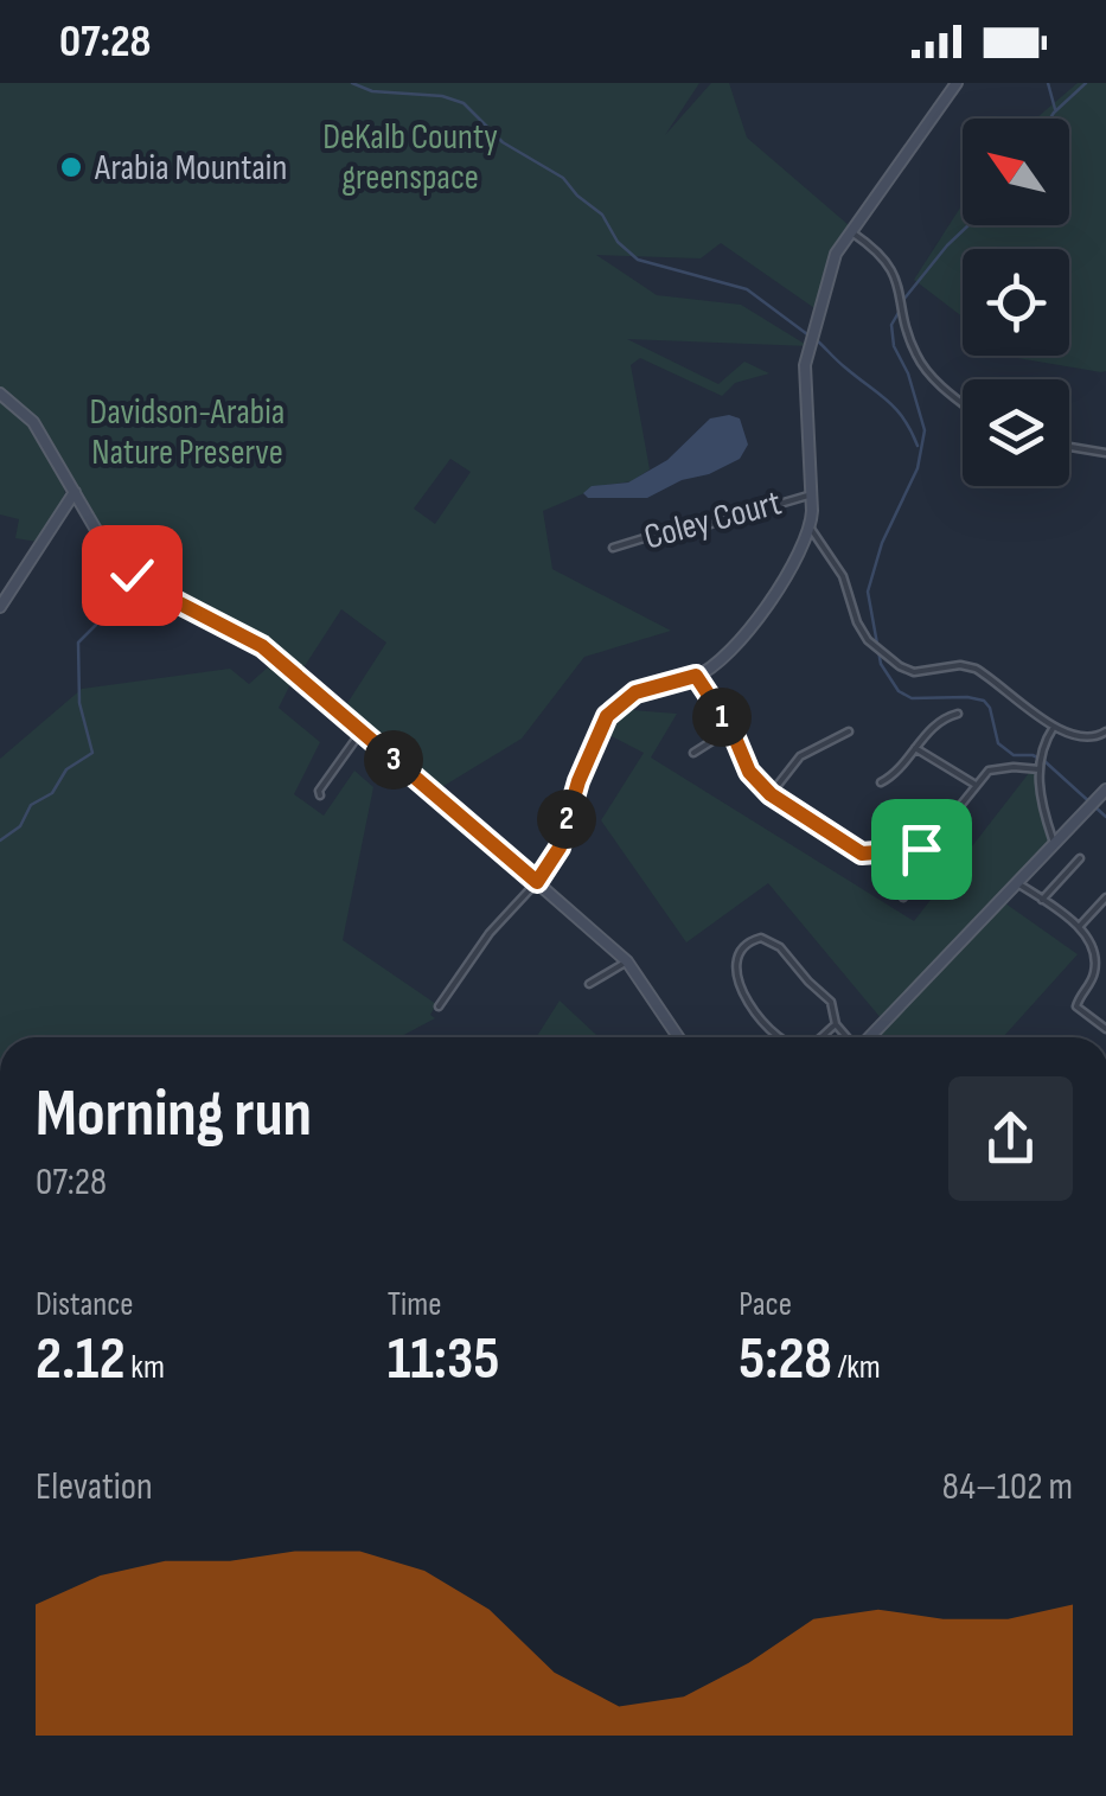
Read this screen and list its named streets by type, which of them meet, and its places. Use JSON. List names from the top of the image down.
{
  "streets": {
    "street": ["Coley Court"]
  },
  "parks": ["DeKalb County greenspace", "Davidson-Arabia Nature Preserve"],
  "places": ["Arabia Mountain"],
  "north": "top left",
  "page": {
    "status": "07:28",
    "pins": ["1", "3", "2"],
    "heading": ["Morning run", "07:28"],
    "stats": [
      ["Distance", "2.12 km"],
      ["Time", "11:35"],
      ["Pace", "5:28 /km"]
    ],
    "chart": ["Elevation", "84–102 m"]
  }
}
